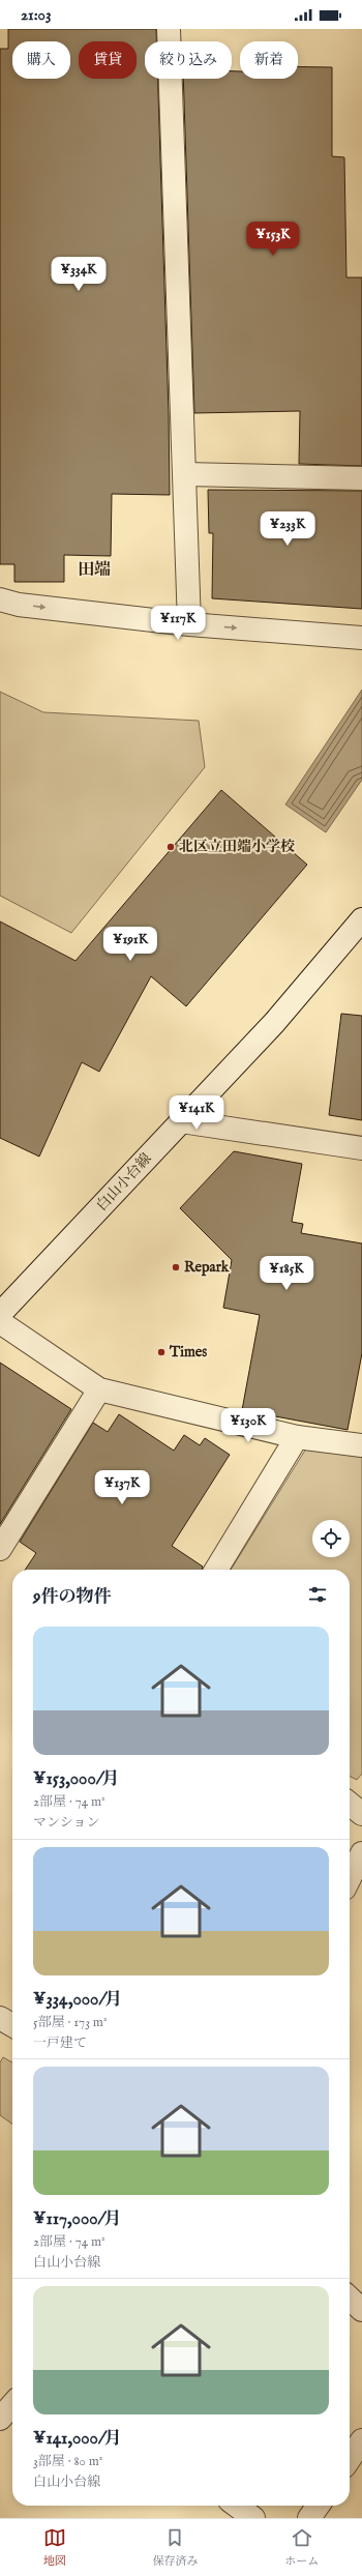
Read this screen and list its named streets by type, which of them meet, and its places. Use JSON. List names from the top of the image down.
{
  "streets": {
    "street": ["白山小台線"]
  },
  "districts": ["田端"],
  "places": ["北区立田端小学校", "Repark", "Times"],
  "page": {
    "status": "21:03",
    "chip": [
      "購入",
      "賃貸",
      "絞り込み",
      "新着"
    ],
    "price": [
      "¥153K",
      "¥334K",
      "¥233K",
      "¥117K",
      "¥191K",
      "¥141K",
      "¥185K",
      "¥130K",
      "¥137K"
    ],
    "heading": "9件の物件",
    "list": [
      {
        "name": "¥153,000/月",
        "note": "2部屋 · 74 m² · マンション"
      },
      {
        "name": "¥334,000/月",
        "note": "5部屋 · 173 m² · 一戸建て"
      },
      {
        "name": "¥117,000/月",
        "note": "2部屋 · 74 m² · 白山小台線"
      },
      {
        "name": "¥141,000/月",
        "note": "3部屋 · 80 m² · 白山小台線"
      }
    ],
    "tabs": ["地図", "保存済み", "ホーム"]
  }
}
